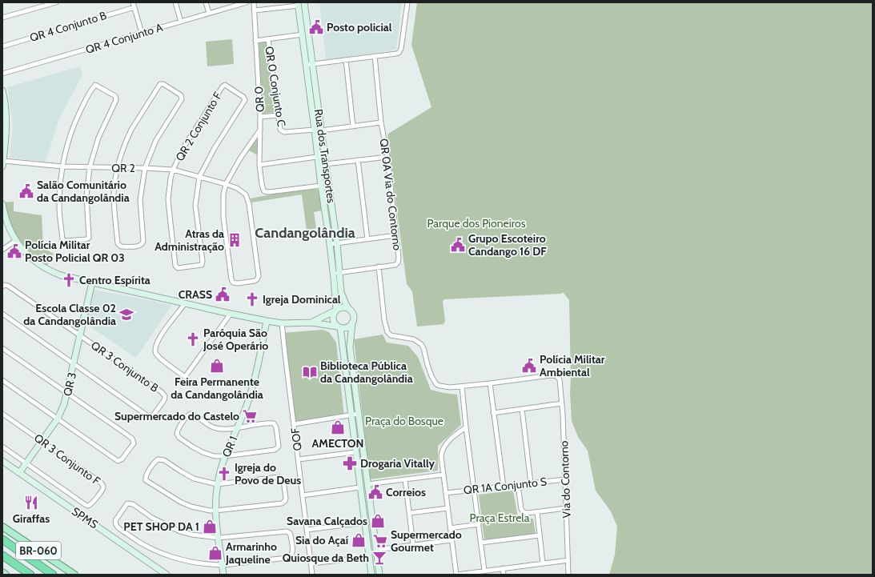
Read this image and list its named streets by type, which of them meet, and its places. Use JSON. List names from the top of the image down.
{
  "streets": {
    "main road": ["BR-060"],
    "street": [
      "QR 4 Conjunto B",
      "QR 4 Conjunto A",
      "QR 0 Conjunto C",
      "QR 0",
      "QR 2 Conjunto F",
      "Rua dos Transportes",
      "QR 2",
      "QR 0A Via do Contorno",
      "QR 3 Conjunto B",
      "QR 3",
      "QOF",
      "QR 1",
      "QR 3 Conjunto F",
      "Via do Contorno",
      "QR 1A Conjunto S",
      "SPMS"
    ]
  },
  "crossings": [
    ["QR 0 Conjunto C", "Rua dos Transportes"],
    ["QR 0", "Rua dos Transportes"],
    ["QR 2 Conjunto F", "QR 2"],
    ["QR 3 Conjunto B", "QR 3"],
    ["QR 3", "QR 3 Conjunto F"],
    ["QR 3", "SPMS"],
    ["Via do Contorno", "QR 1A Conjunto S"]
  ],
  "districts": ["Candangolândia"],
  "parks": ["Parque dos Pioneiros", "Praça do Bosque", "Praça Estrela"],
  "places": {
    "public building": [
      "Posto policial",
      "Salão Comunitário da Candangolândia",
      "Grupo Escoteiro Candango 16 DF",
      "Polícia Militar Posto Policial QR 03",
      "CRASS",
      "Polícia Militar Ambiental",
      "Correios"
    ],
    "building": ["Atras da Administração"],
    "church": [
      "Centro Espírita",
      "Igreja Dominical",
      "Paróquia São José Operário",
      "Igreja do Povo de Deus"
    ],
    "school or university": ["Escola Classe 02 da Candangolândia"],
    "shop": [
      "Feira Permanente da Candangolândia",
      "AMECTON",
      "Savana Calçados",
      "PET SHOP DA 1",
      "Sia do Açaí",
      "Armarinho Jaqueline"
    ],
    "library": ["Biblioteca Pública da Candangolândia"],
    "supermarket": ["Supermercado do Castelo", "Supermercado Gourmet"],
    "pharmacy": ["Drogaria Vitally"],
    "restaurant": ["Giraffas"],
    "bar": ["Quiosque da Beth"]
  }
}
